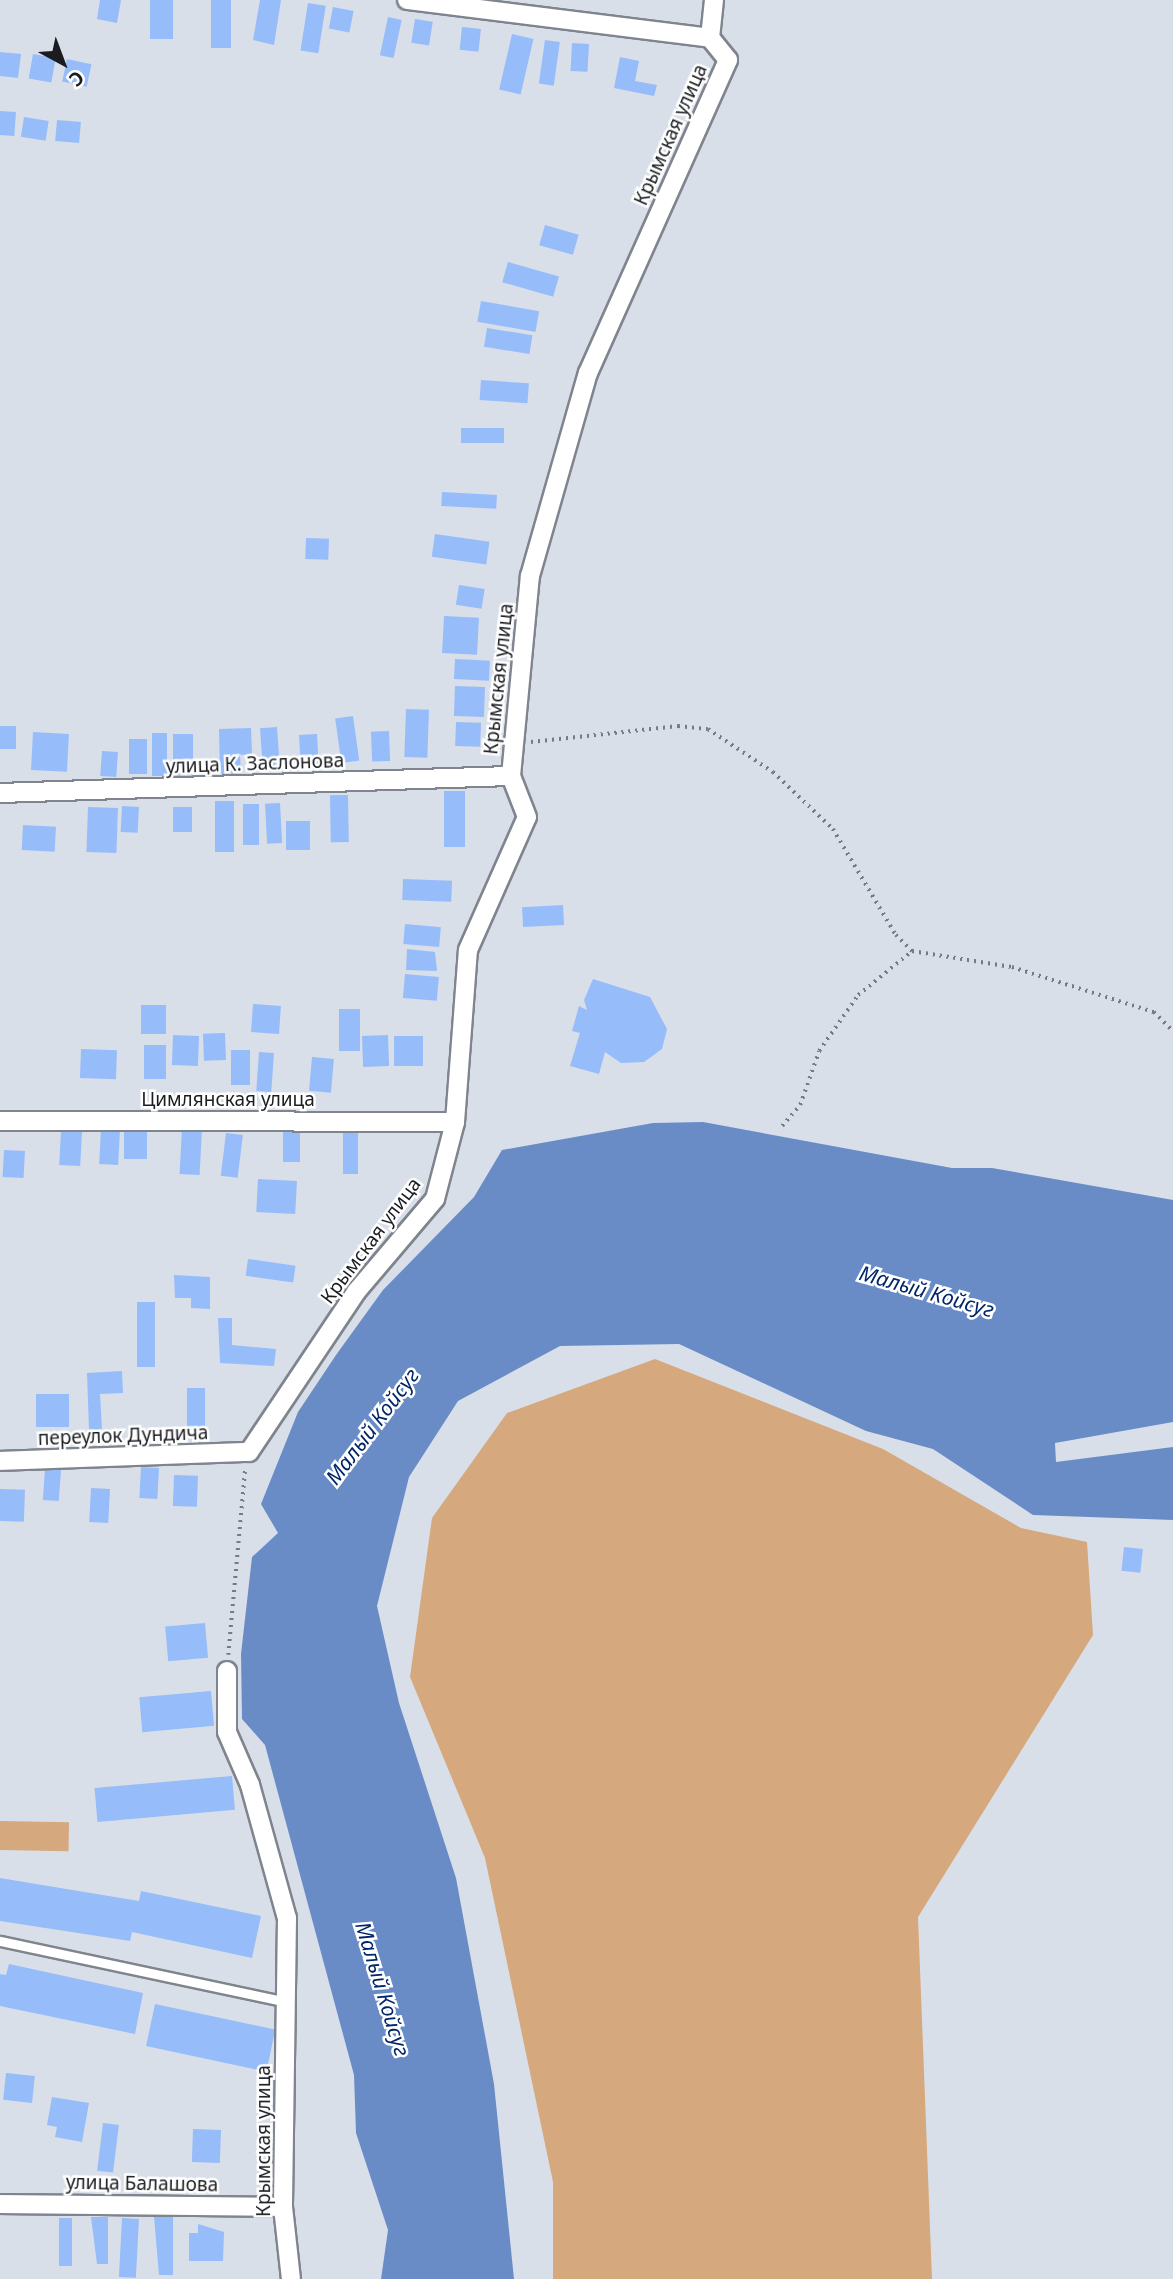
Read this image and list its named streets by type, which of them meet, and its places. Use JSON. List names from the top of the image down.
{
  "streets": {
    "street": [
      "Крымская улица",
      "улица К. Заслонова",
      "Цимлянская улица",
      "переулок Дундича",
      "улица Балашова"
    ]
  },
  "crossings": [
    ["Крымская улица", "улица К. Заслонова"],
    ["Крымская улица", "Цимлянская улица"],
    ["Крымская улица", "переулок Дундича"],
    ["Крымская улица", "улица Балашова"]
  ],
  "water": ["Малый Койсуг"],
  "north": "bottom right"
}
